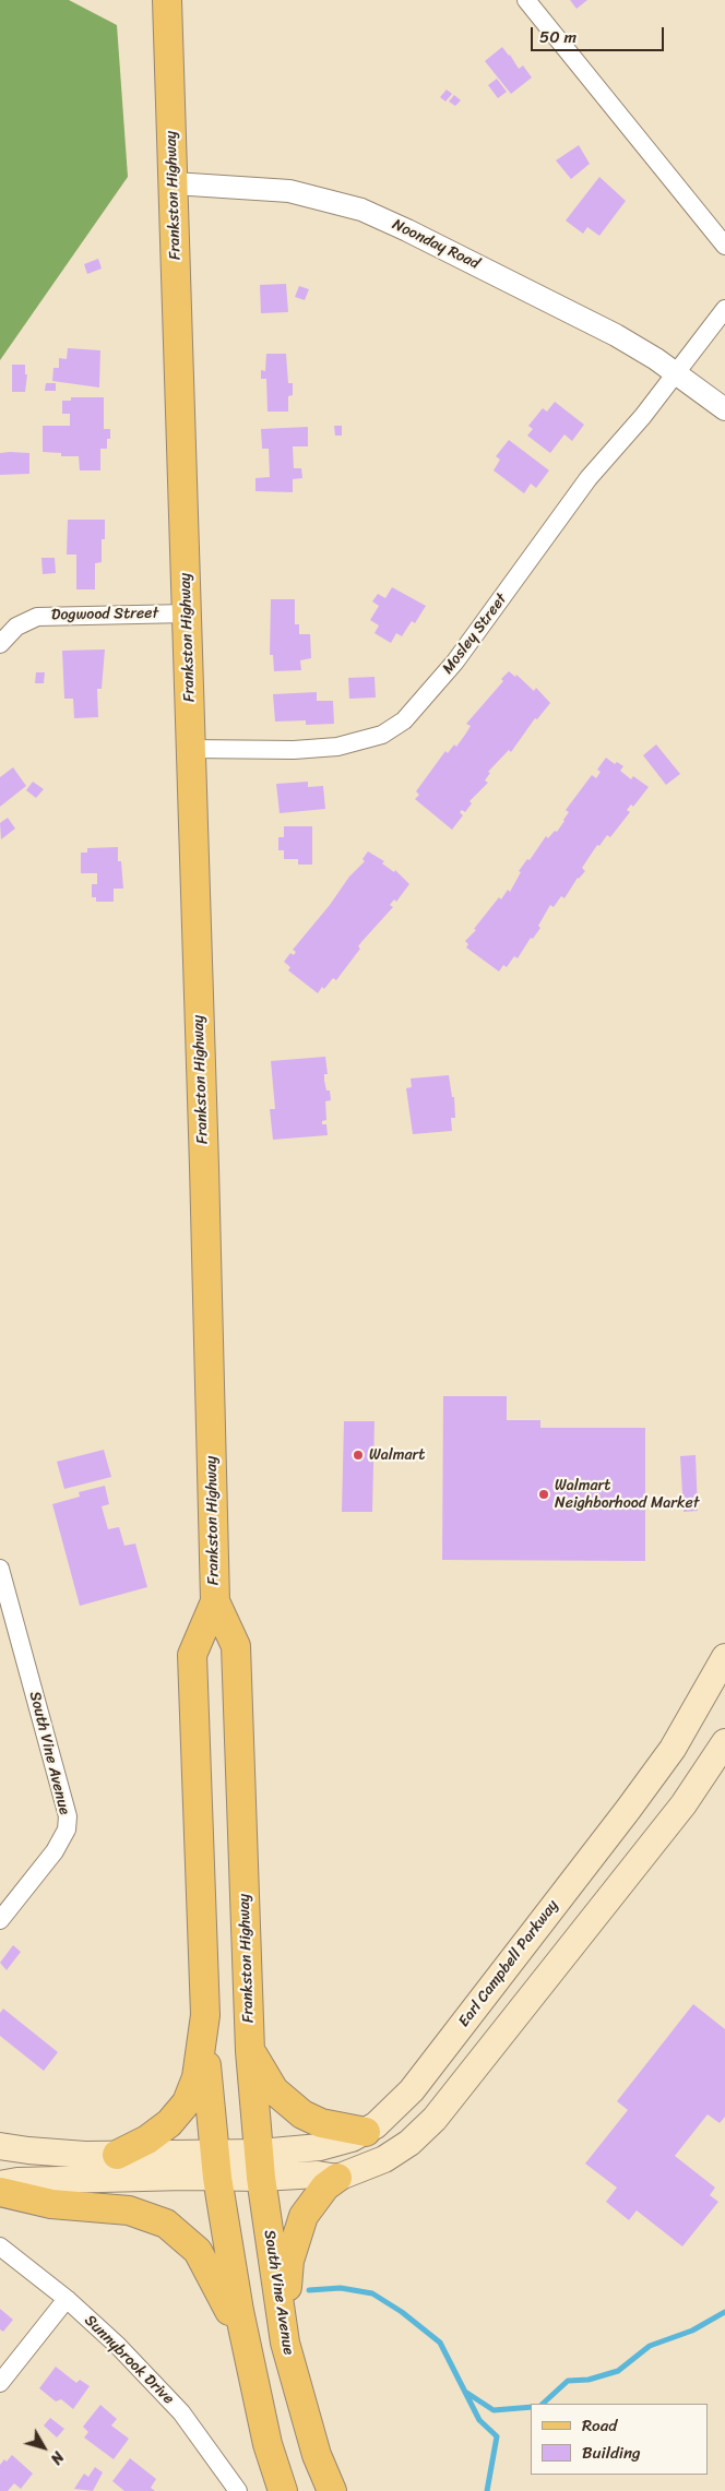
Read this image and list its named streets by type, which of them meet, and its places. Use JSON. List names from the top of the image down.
{
  "streets": {
    "main road": ["Frankston Highway", "South Vine Avenue", "Earl Campbell Parkway"],
    "street": [
      "Noonday Road",
      "Dogwood Street",
      "Mosley Street",
      "Sunnybrook Drive"
    ]
  },
  "crossings": [
    ["Frankston Highway", "Noonday Road"],
    ["Frankston Highway", "Dogwood Street"],
    ["Frankston Highway", "Mosley Street"],
    ["Frankston Highway", "South Vine Avenue"],
    ["Frankston Highway", "Earl Campbell Parkway"],
    ["Noonday Road", "Mosley Street"],
    ["South Vine Avenue", "Earl Campbell Parkway"]
  ],
  "places": ["Walmart", "Walmart Neighborhood Market"],
  "legend": ["Road", "Building"],
  "scale_bar": "50 m",
  "north": "bottom right"
}
